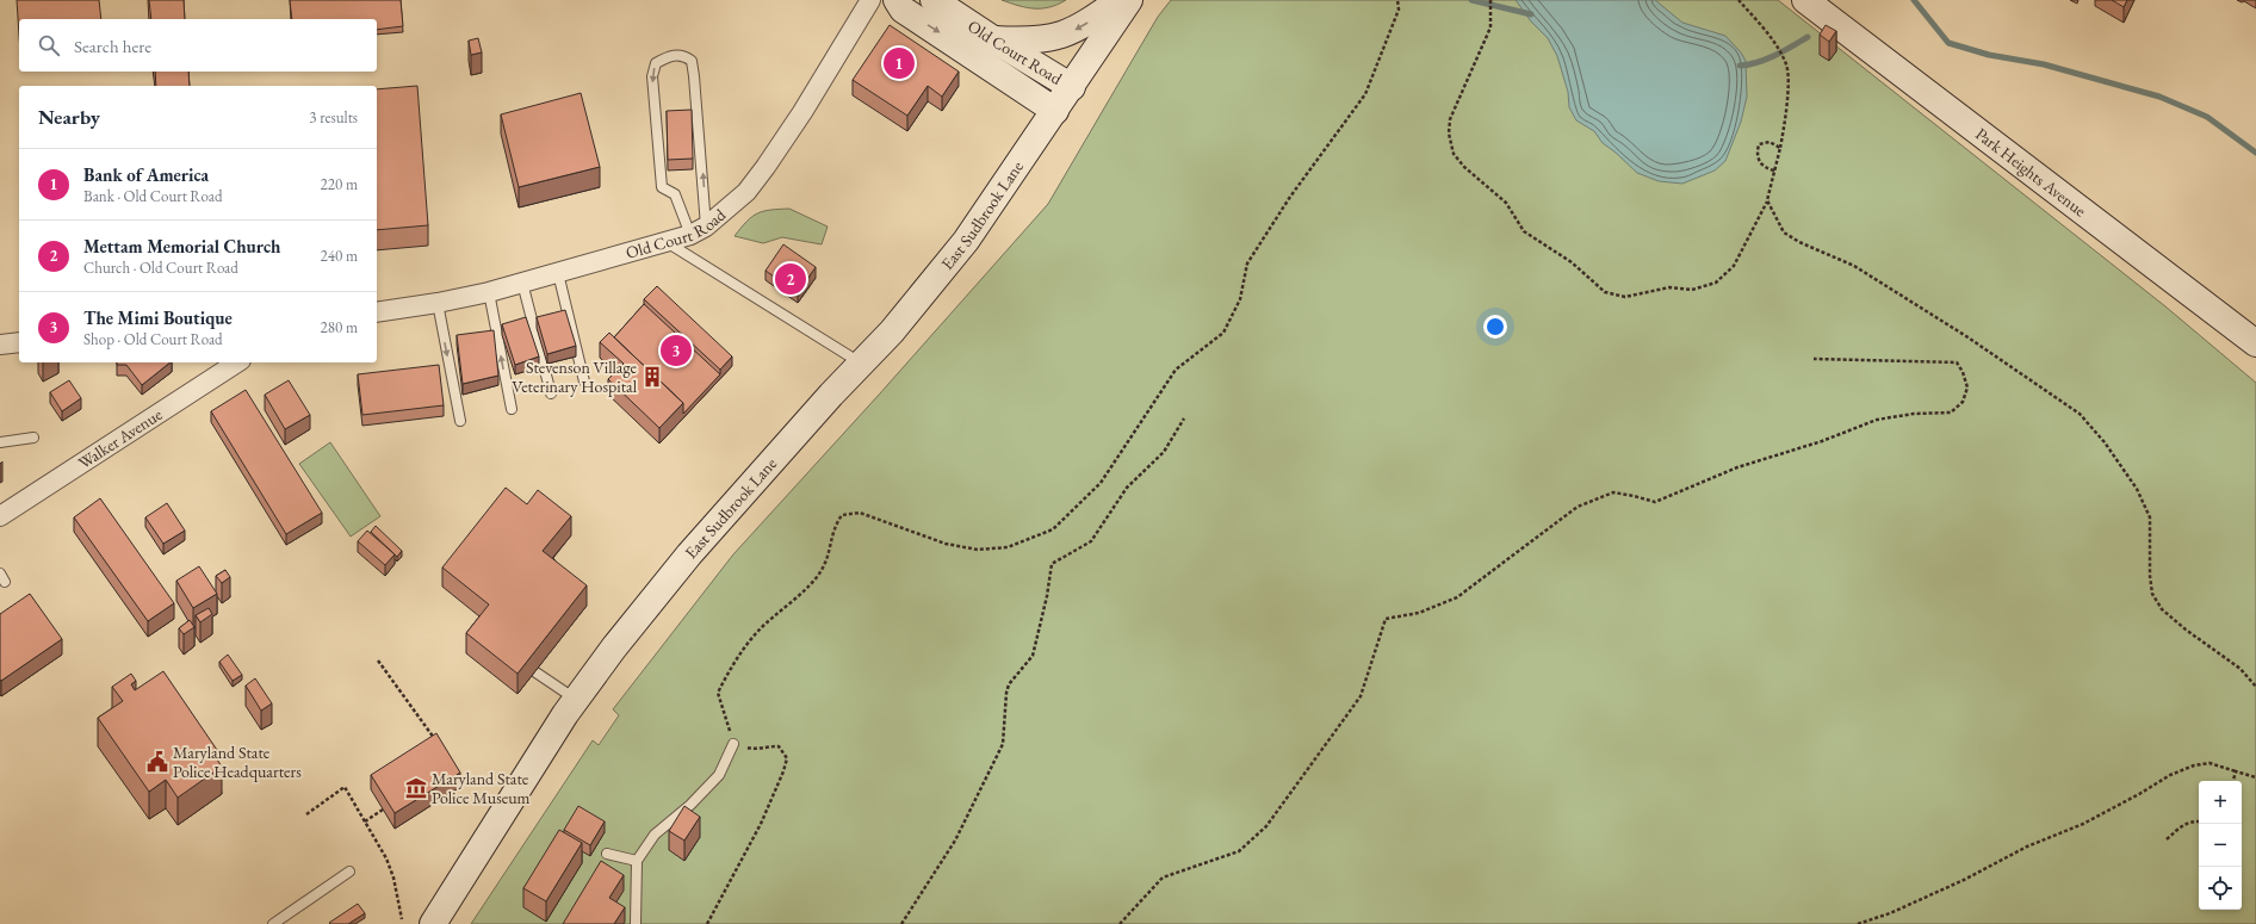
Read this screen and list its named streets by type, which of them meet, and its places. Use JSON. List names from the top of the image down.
{
  "streets": {
    "main road": ["Old Court Road", "Park Heights Avenue", "East Sudbrook Lane"],
    "street": ["Walker Avenue"]
  },
  "crossings": [
    ["Old Court Road", "East Sudbrook Lane"]
  ],
  "places": {
    "building": ["Stevenson Village Veterinary Hospital"],
    "public building": ["Maryland State Police Headquarters"],
    "museum": ["Maryland State Police Museum"]
  },
  "page": {
    "search": "Search here",
    "pins": ["1", "2", "3"],
    "heading": ["Nearby", "3 results"],
    "list": [
      {
        "mark": "1",
        "name": "Bank of America",
        "note": "Bank · Old Court Road",
        "value": "220 m"
      },
      {
        "mark": "2",
        "name": "Mettam Memorial Church",
        "note": "Church · Old Court Road",
        "value": "240 m"
      },
      {
        "mark": "3",
        "name": "The Mimi Boutique",
        "note": "Shop · Old Court Road",
        "value": "280 m"
      }
    ],
    "map_buttons": ["+", "−"]
  }
}
